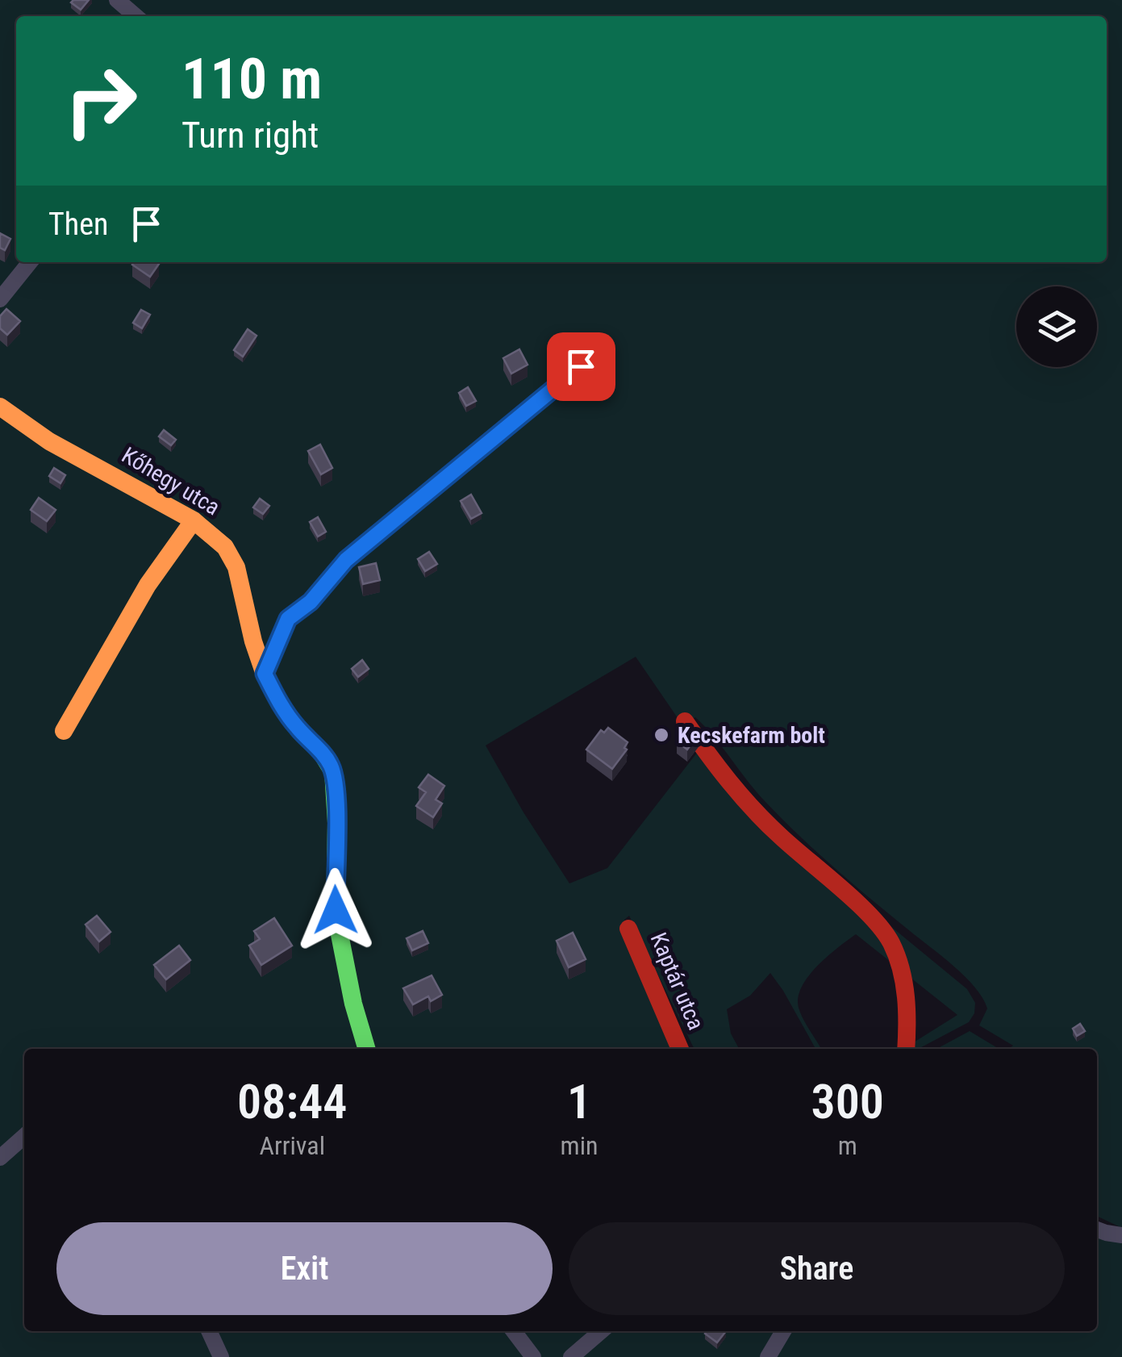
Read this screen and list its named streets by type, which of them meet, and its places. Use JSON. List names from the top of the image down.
{
  "streets": {
    "street": ["Kőhegy utca", "Kaptár utca"]
  },
  "places": ["Kecskefarm bolt"],
  "page": {
    "turn": ["110 m", "Turn right"],
    "then": "Then",
    "eta": [
      "08:44",
      "Arrival",
      "1",
      "min",
      "300",
      "m"
    ],
    "buttons": ["Exit", "Share"]
  }
}
